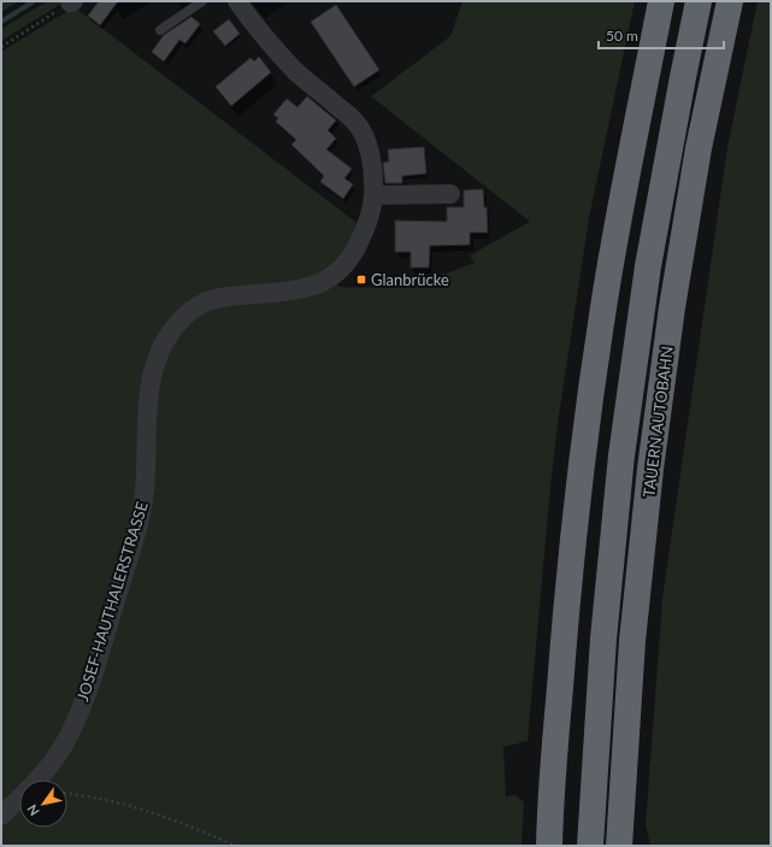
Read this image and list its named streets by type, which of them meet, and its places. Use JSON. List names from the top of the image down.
{
  "streets": {
    "highway": ["TAUERN AUTOBAHN"],
    "street": ["JOSEF-HAUTHALERSTRASSE"]
  },
  "places": {
    "transit": ["Glanbrücke"]
  },
  "scale_bar": "50 m",
  "north": "bottom left"
}
